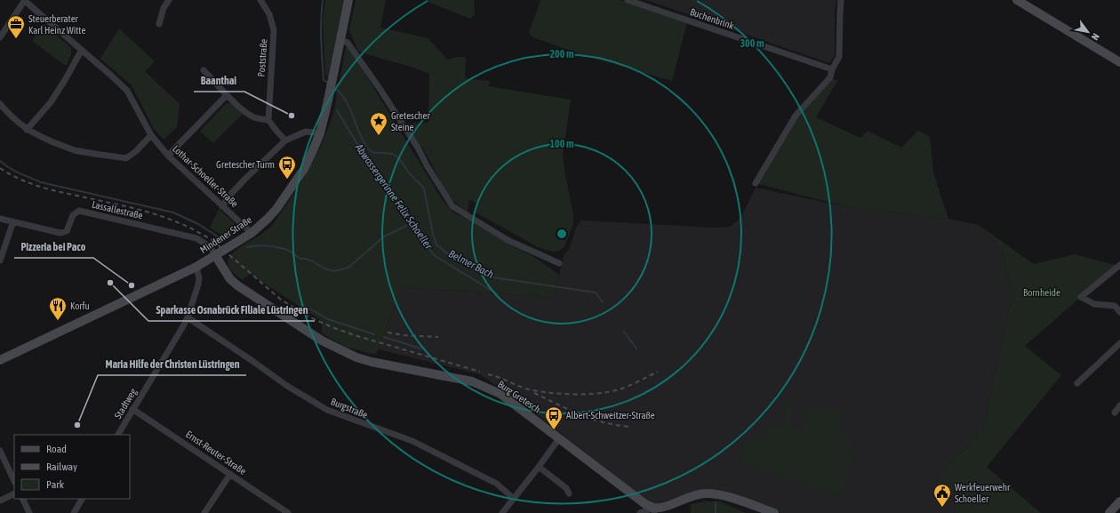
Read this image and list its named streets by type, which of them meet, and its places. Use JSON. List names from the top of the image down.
{
  "streets": {
    "street": [
      "Buchenbrink",
      "Poststraße",
      "Lothar-Schoeller-Straße",
      "Lassallestraße",
      "Mindener Straße",
      "Burg Gretesch",
      "Stadtweg",
      "Burgstraße",
      "Ernst-Reuter-Straße"
    ]
  },
  "crossings": [
    ["Lothar-Schoeller-Straße", "Mindener Straße"],
    ["Lassallestraße", "Mindener Straße"],
    ["Lassallestraße", "Burg Gretesch"],
    ["Mindener Straße", "Burg Gretesch"],
    ["Mindener Straße", "Stadtweg"],
    ["Stadtweg", "Burgstraße"],
    ["Stadtweg", "Ernst-Reuter-Straße"]
  ],
  "water": ["Abwassergerinne Felix Schoeller", "Belmer Bach"],
  "parks": ["Bornheide"],
  "places": {
    "office": ["Steuerberater Karl Heinz Witte"],
    "other": [
      "Baanthai",
      "Sparkasse Osnabrück Filiale Lüstringen",
      "Pizzeria bei Paco",
      "Maria Hilfe der Christen Lüstringen"
    ],
    "place": ["Gretescher Steine"],
    "bus stop": ["Gretescher Turm", "Albert-Schweitzer-Straße"],
    "restaurant": ["Korfu"],
    "public building": ["Werkfeuerwehr Schoeller"]
  },
  "legend": ["Road", "Railway", "Park"],
  "north": "bottom right",
  "rings": ["300 m", "200 m", "100 m"]
}
